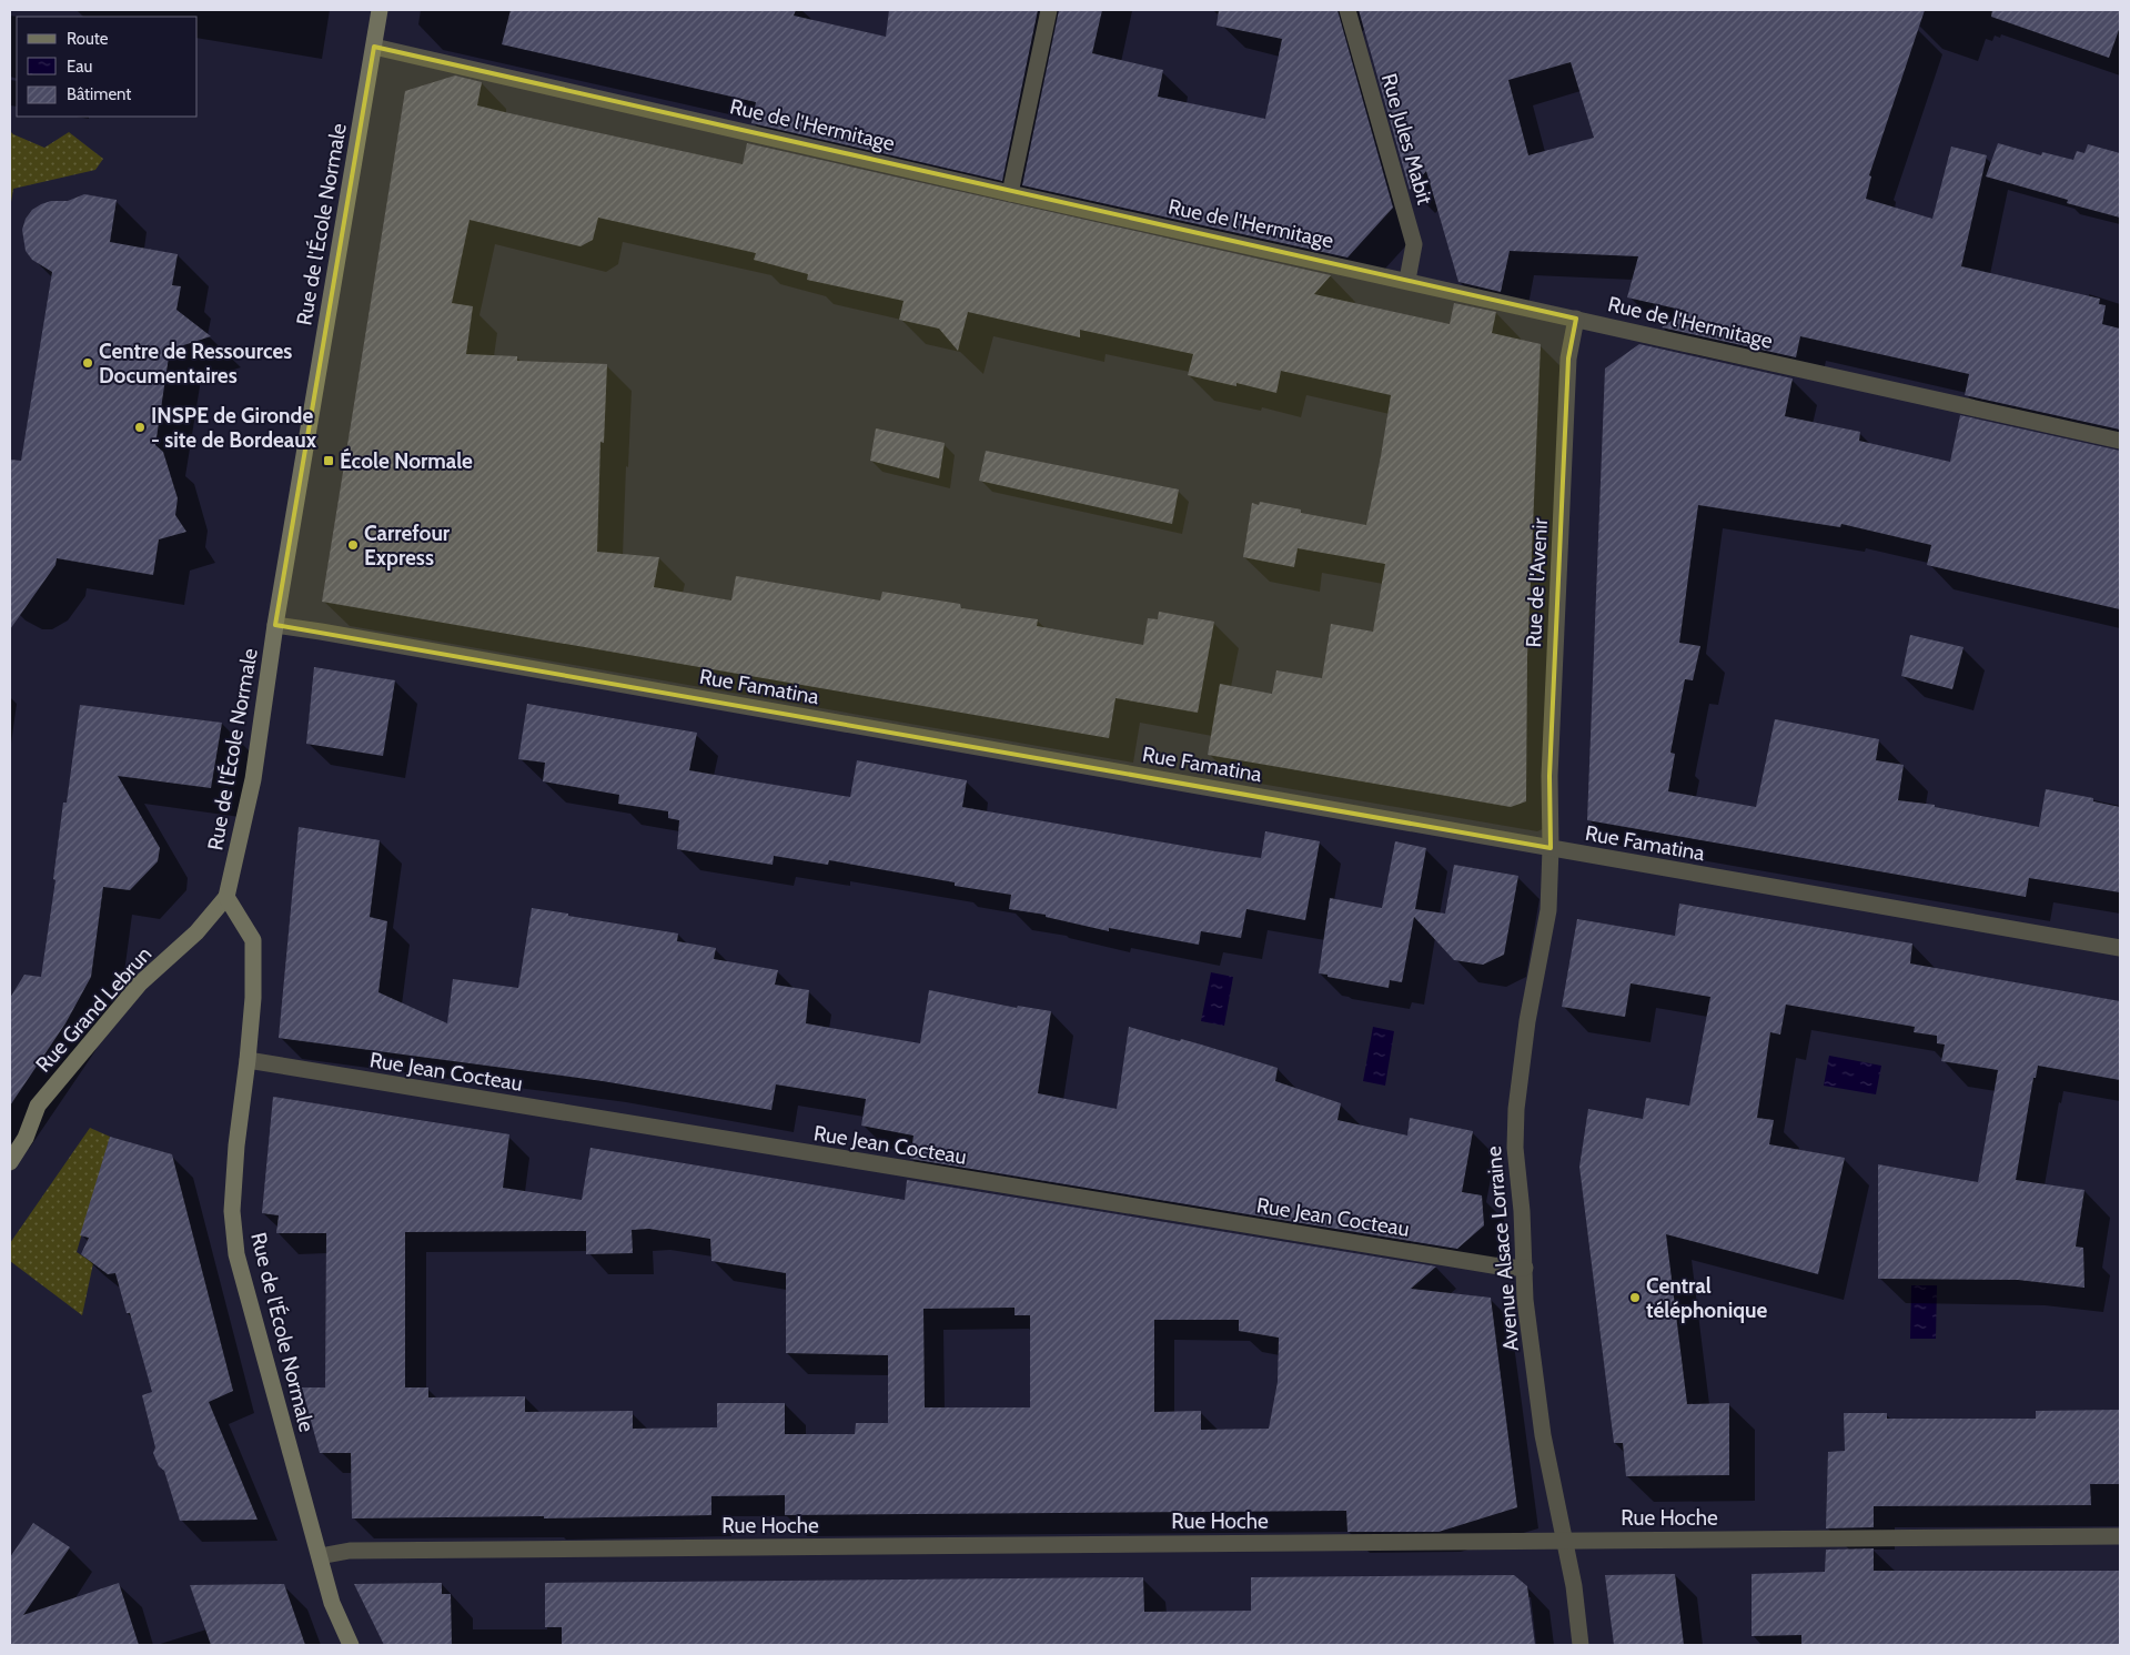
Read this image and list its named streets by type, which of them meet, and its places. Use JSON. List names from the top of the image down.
{
  "streets": {
    "main road": ["Rue de l'École Normale", "Rue Grand Lebrun"],
    "street": [
      "Rue de l'Hermitage",
      "Rue Jules Mabit",
      "Rue de l'Avenir",
      "Rue Famatina",
      "Rue Jean Cocteau",
      "Avenue Alsace Lorraine",
      "Rue Hoche"
    ]
  },
  "crossings": [
    ["Rue de l'Hermitage", "Rue Jules Mabit"],
    ["Rue de l'Hermitage", "Rue de l'École Normale"],
    ["Rue de l'Hermitage", "Rue de l'Avenir"],
    ["Rue de l'École Normale", "Rue Famatina"],
    ["Rue de l'École Normale", "Rue Grand Lebrun"],
    ["Rue de l'École Normale", "Rue Jean Cocteau"],
    ["Rue de l'École Normale", "Rue Hoche"],
    ["Rue de l'Avenir", "Rue Famatina"],
    ["Rue de l'Avenir", "Avenue Alsace Lorraine"],
    ["Rue Famatina", "Avenue Alsace Lorraine"],
    ["Rue Jean Cocteau", "Avenue Alsace Lorraine"],
    ["Avenue Alsace Lorraine", "Rue Hoche"]
  ],
  "places": {
    "other": [
      "Centre de Ressources Documentaires",
      "INSPE de Gironde - site de Bordeaux",
      "Carrefour Express",
      "Central téléphonique"
    ],
    "transit": ["École Normale"]
  },
  "legend": ["Route", "Eau", "Bâtiment"]
}
